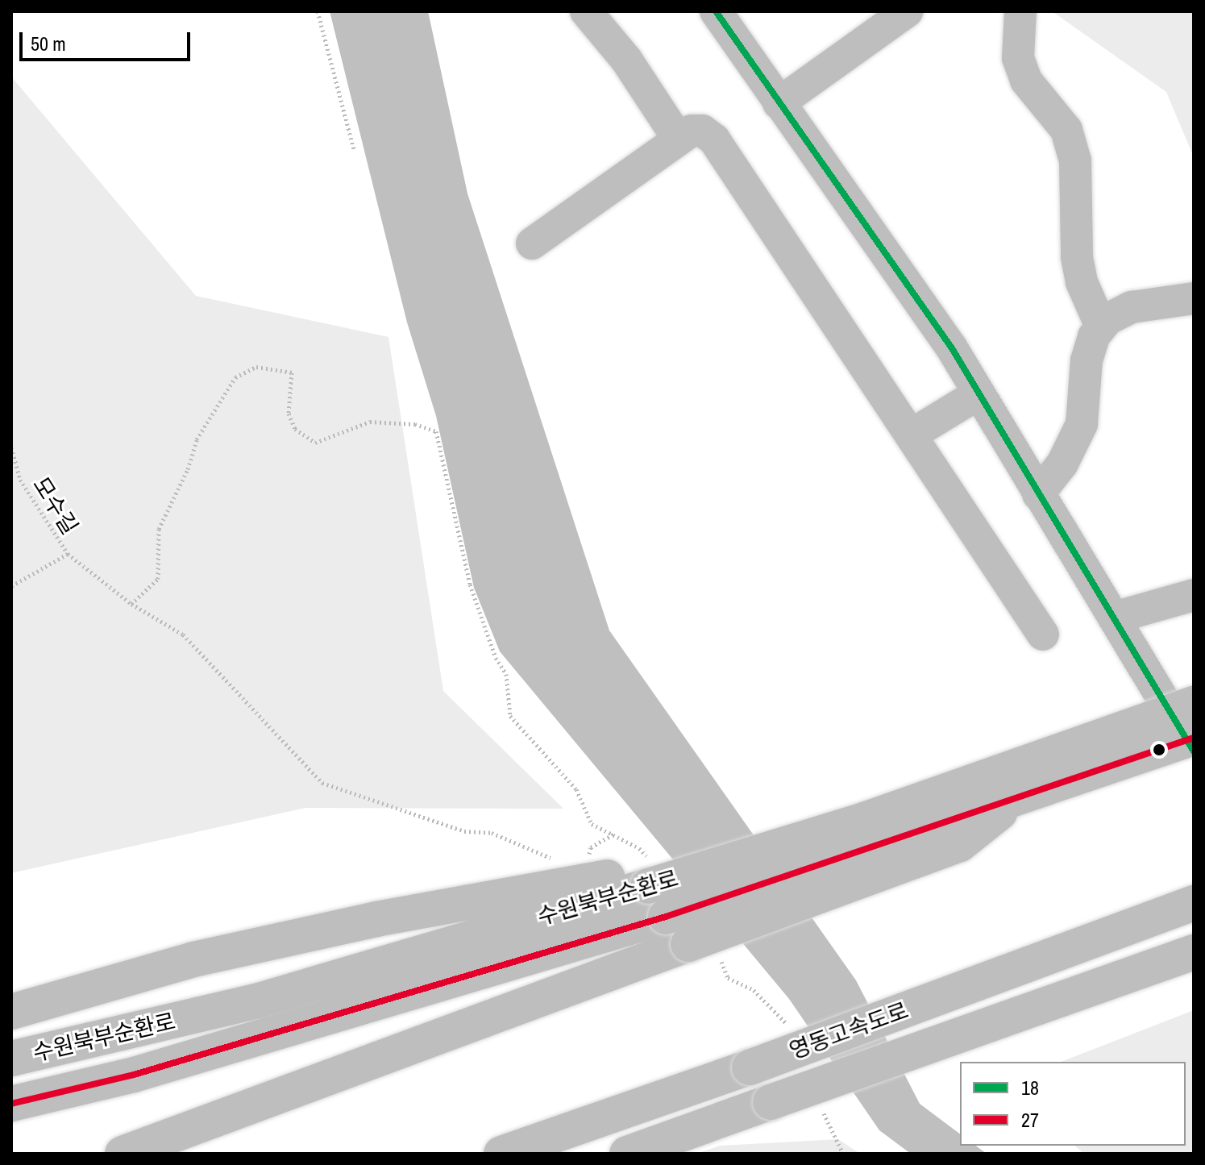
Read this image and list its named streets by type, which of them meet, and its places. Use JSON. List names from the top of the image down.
{
  "streets": {
    "highway": ["수원북부순환로", "영동고속도로"],
    "path": ["모수길"]
  },
  "lines": ["transit line 18", "transit line 27"],
  "legend": ["18", "27"],
  "scale_bar": "50 m"
}
